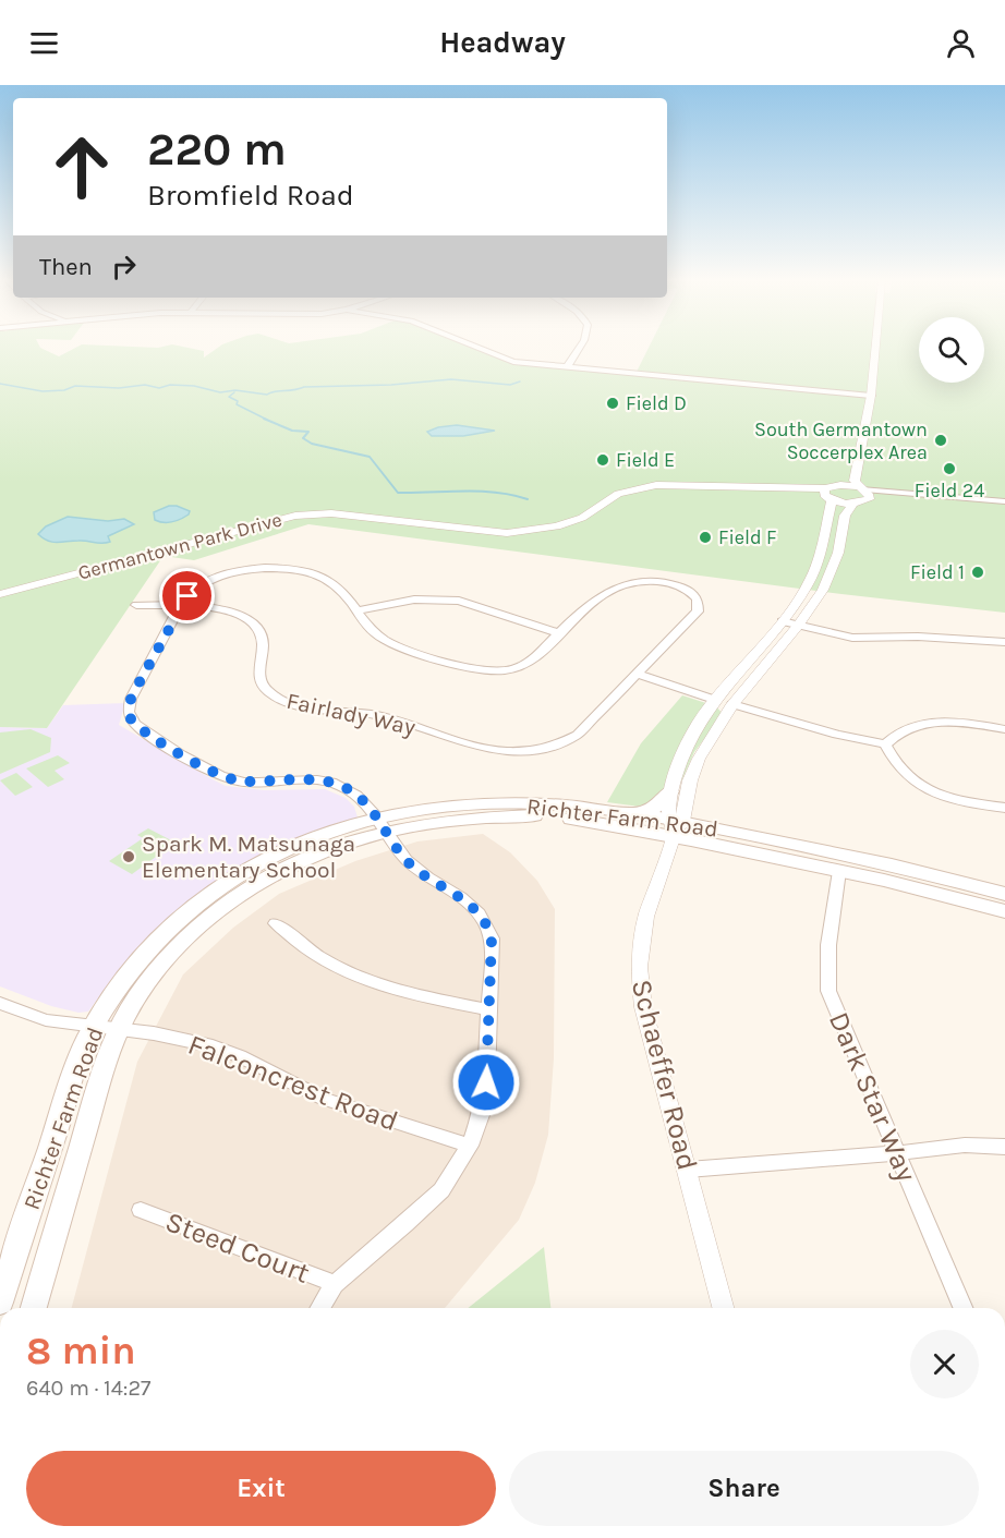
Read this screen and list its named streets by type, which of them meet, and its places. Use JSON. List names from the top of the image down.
{
  "streets": {
    "main road": ["Richter Farm Road"],
    "street": [
      "Germantown Park Drive",
      "Fairlady Way",
      "Schaeffer Road",
      "Falconcrest Road",
      "Dark Star Way",
      "Steed Court"
    ]
  },
  "crossings": [
    ["Germantown Park Drive", "Schaeffer Road"],
    ["Richter Farm Road", "Schaeffer Road"],
    ["Richter Farm Road", "Falconcrest Road"],
    ["Richter Farm Road", "Dark Star Way"]
  ],
  "places": [
    "Field D",
    "South Germantown Soccerplex Area",
    "Field E",
    "Field 24",
    "Field F",
    "Field 1",
    "Spark M. Matsunaga Elementary School"
  ],
  "page": {
    "header": "Headway",
    "turn": ["220 m", "Bromfield Road"],
    "then": "Then",
    "heading": ["8 min", "640 m · 14:27"],
    "buttons": ["Exit", "Share"]
  }
}
